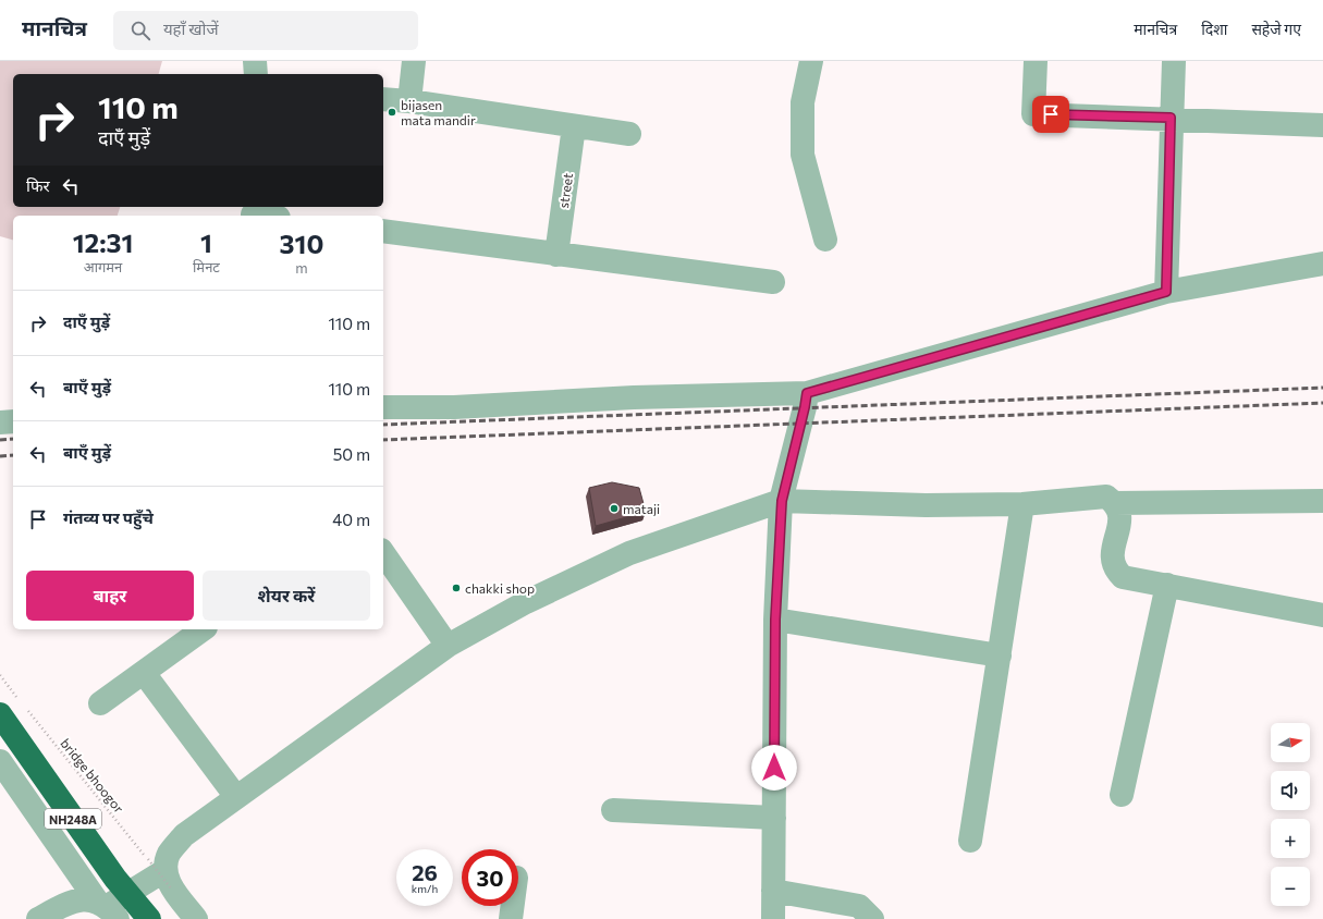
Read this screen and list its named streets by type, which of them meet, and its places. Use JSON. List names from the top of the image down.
{
  "streets": {
    "highway": ["NH248A"],
    "street": ["street"],
    "path": ["bridge bhoogor"]
  },
  "places": ["bijasen mata mandir", "mataji", "chakki shop"],
  "north": "right",
  "page": {
    "header": "मानचित्र",
    "search": "यहाँ खोजें",
    "nav": ["मानचित्र", "दिशा", "सहेजे गए"],
    "turn": ["110 m", "दाएँ मुड़ें"],
    "then": "फिर",
    "eta": [
      "12:31",
      "आगमन",
      "1",
      "मिनट",
      "310",
      "m"
    ],
    "list": [
      {
        "name": "दाएँ मुड़ें",
        "value": "110 m"
      },
      {
        "name": "बाएँ मुड़ें",
        "value": "110 m"
      },
      {
        "name": "बाएँ मुड़ें",
        "value": "50 m"
      },
      {
        "name": "गंतव्य पर पहुँचे",
        "value": "40 m"
      }
    ],
    "buttons": ["बाहर", "शेयर करें"],
    "map_buttons": ["+", "−"],
    "speed": "26 km/h",
    "limit": "30"
  }
}
